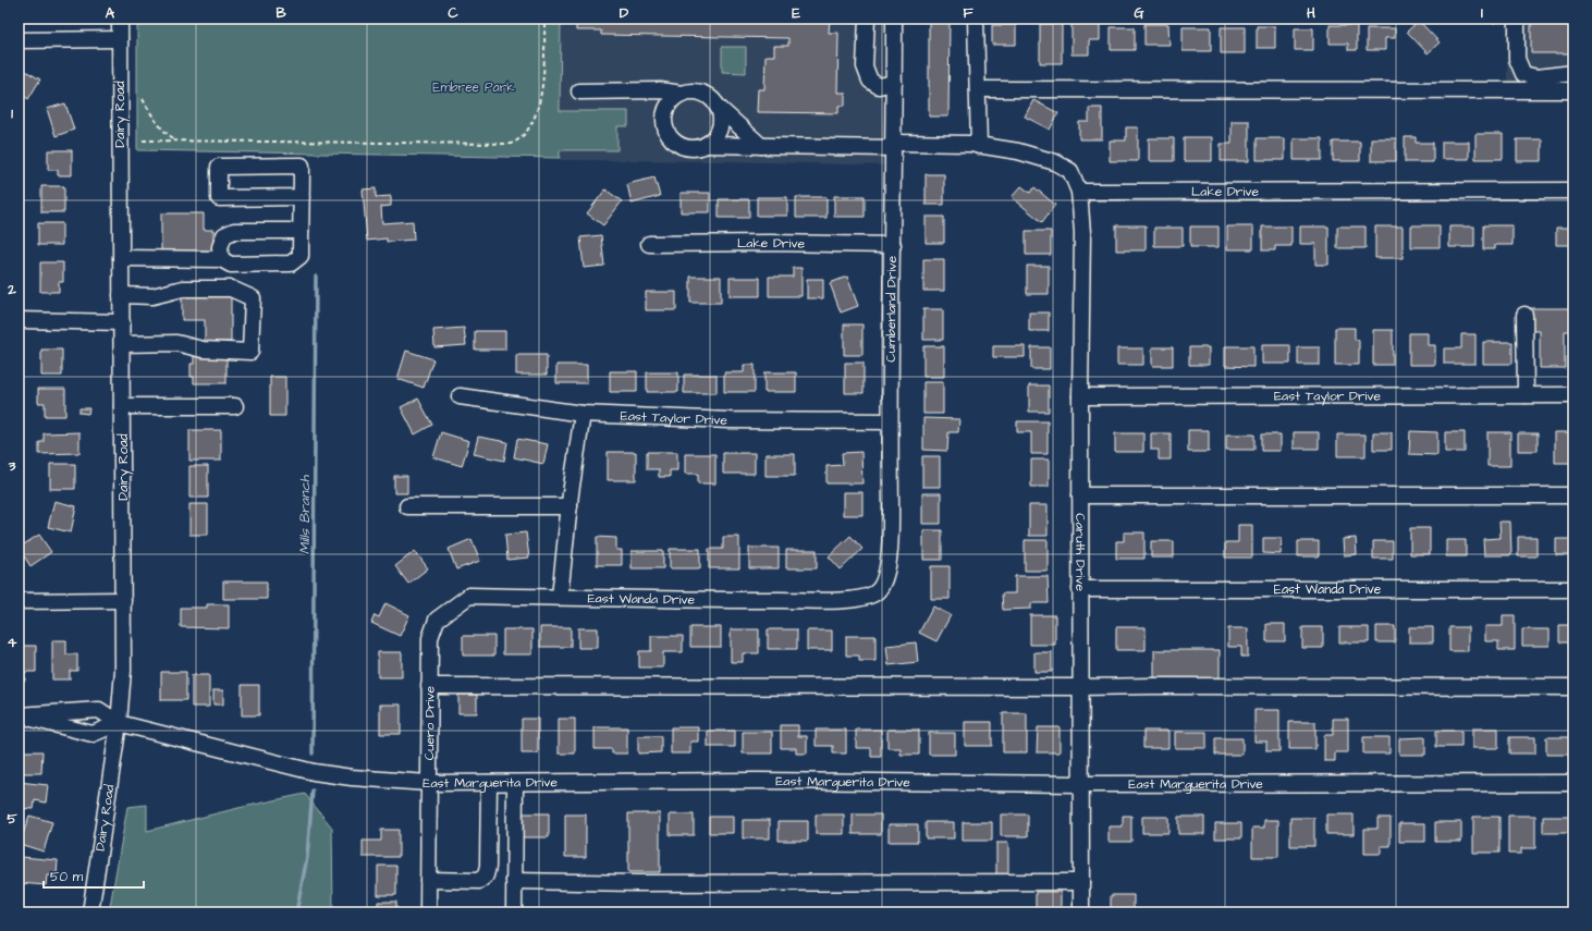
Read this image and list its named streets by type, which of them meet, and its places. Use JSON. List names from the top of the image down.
{
  "streets": {
    "street": [
      "Dairy Road",
      "Lake Drive",
      "Cumberland Drive",
      "East Taylor Drive",
      "Caruth Drive",
      "East Wanda Drive",
      "Cuero Drive",
      "East Marguerita Drive"
    ]
  },
  "crossings": [
    ["Dairy Road", "East Marguerita Drive"],
    ["Lake Drive", "Cumberland Drive"],
    ["Lake Drive", "Caruth Drive"],
    ["Cumberland Drive", "East Taylor Drive"],
    ["Cumberland Drive", "East Wanda Drive"],
    ["East Taylor Drive", "Caruth Drive"],
    ["Caruth Drive", "East Wanda Drive"],
    ["Caruth Drive", "East Marguerita Drive"],
    ["East Wanda Drive", "Cuero Drive"],
    ["Cuero Drive", "East Marguerita Drive"]
  ],
  "water": ["Mills Branch"],
  "parks": ["Embree Park"],
  "scale_bar": "50 m",
  "grid": {
    "columns": [
      "A",
      "B",
      "C",
      "D",
      "E",
      "F",
      "G",
      "H",
      "I"
    ],
    "rows": [
      "1",
      "2",
      "3",
      "4",
      "5"
    ]
  }
}
